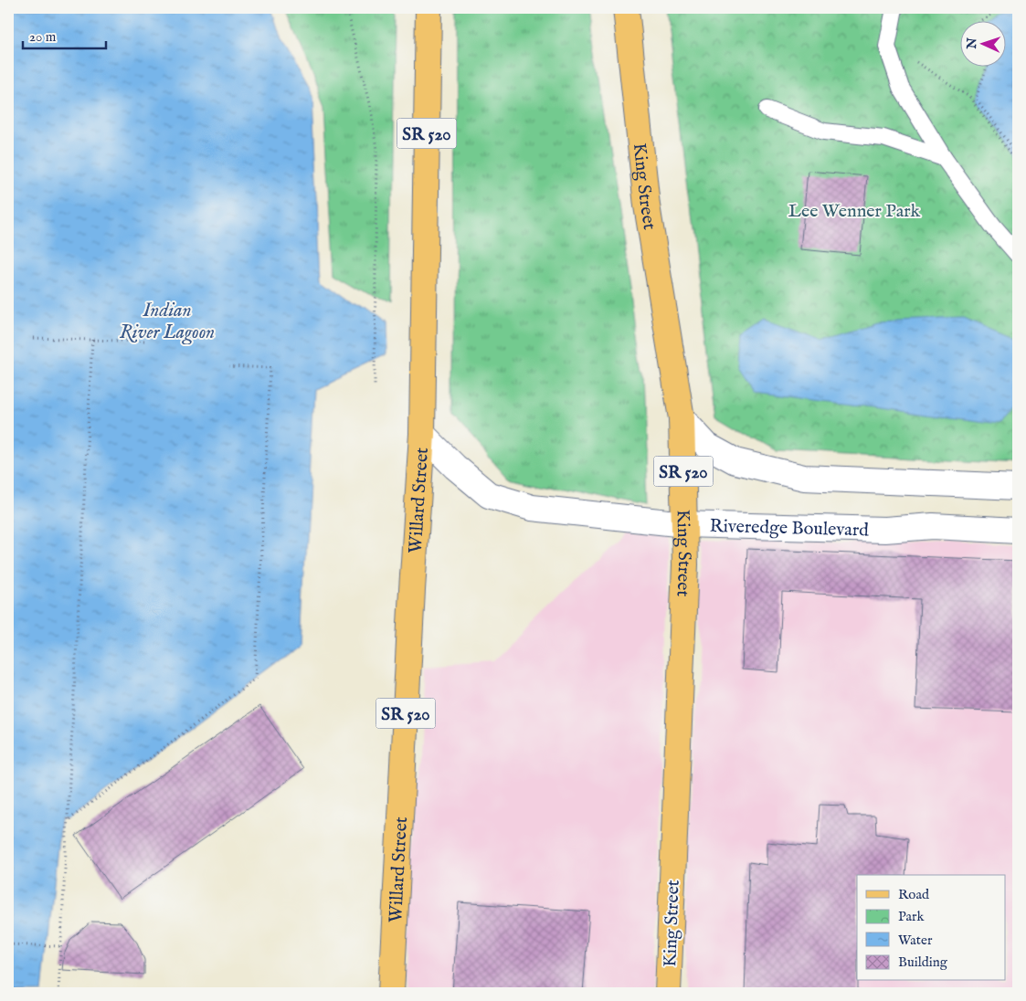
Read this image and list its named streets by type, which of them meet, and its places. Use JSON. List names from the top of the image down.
{
  "streets": {
    "main road": ["SR 520", "King Street", "Willard Street"],
    "street": ["Riveredge Boulevard"]
  },
  "crossings": [
    ["King Street", "Riveredge Boulevard"],
    ["Willard Street", "Riveredge Boulevard"]
  ],
  "water": ["Indian River Lagoon"],
  "parks": ["Lee Wenner Park"],
  "legend": [
    "Road",
    "Park",
    "Water",
    "Building"
  ],
  "scale_bar": "20 m",
  "north": "left"
}
